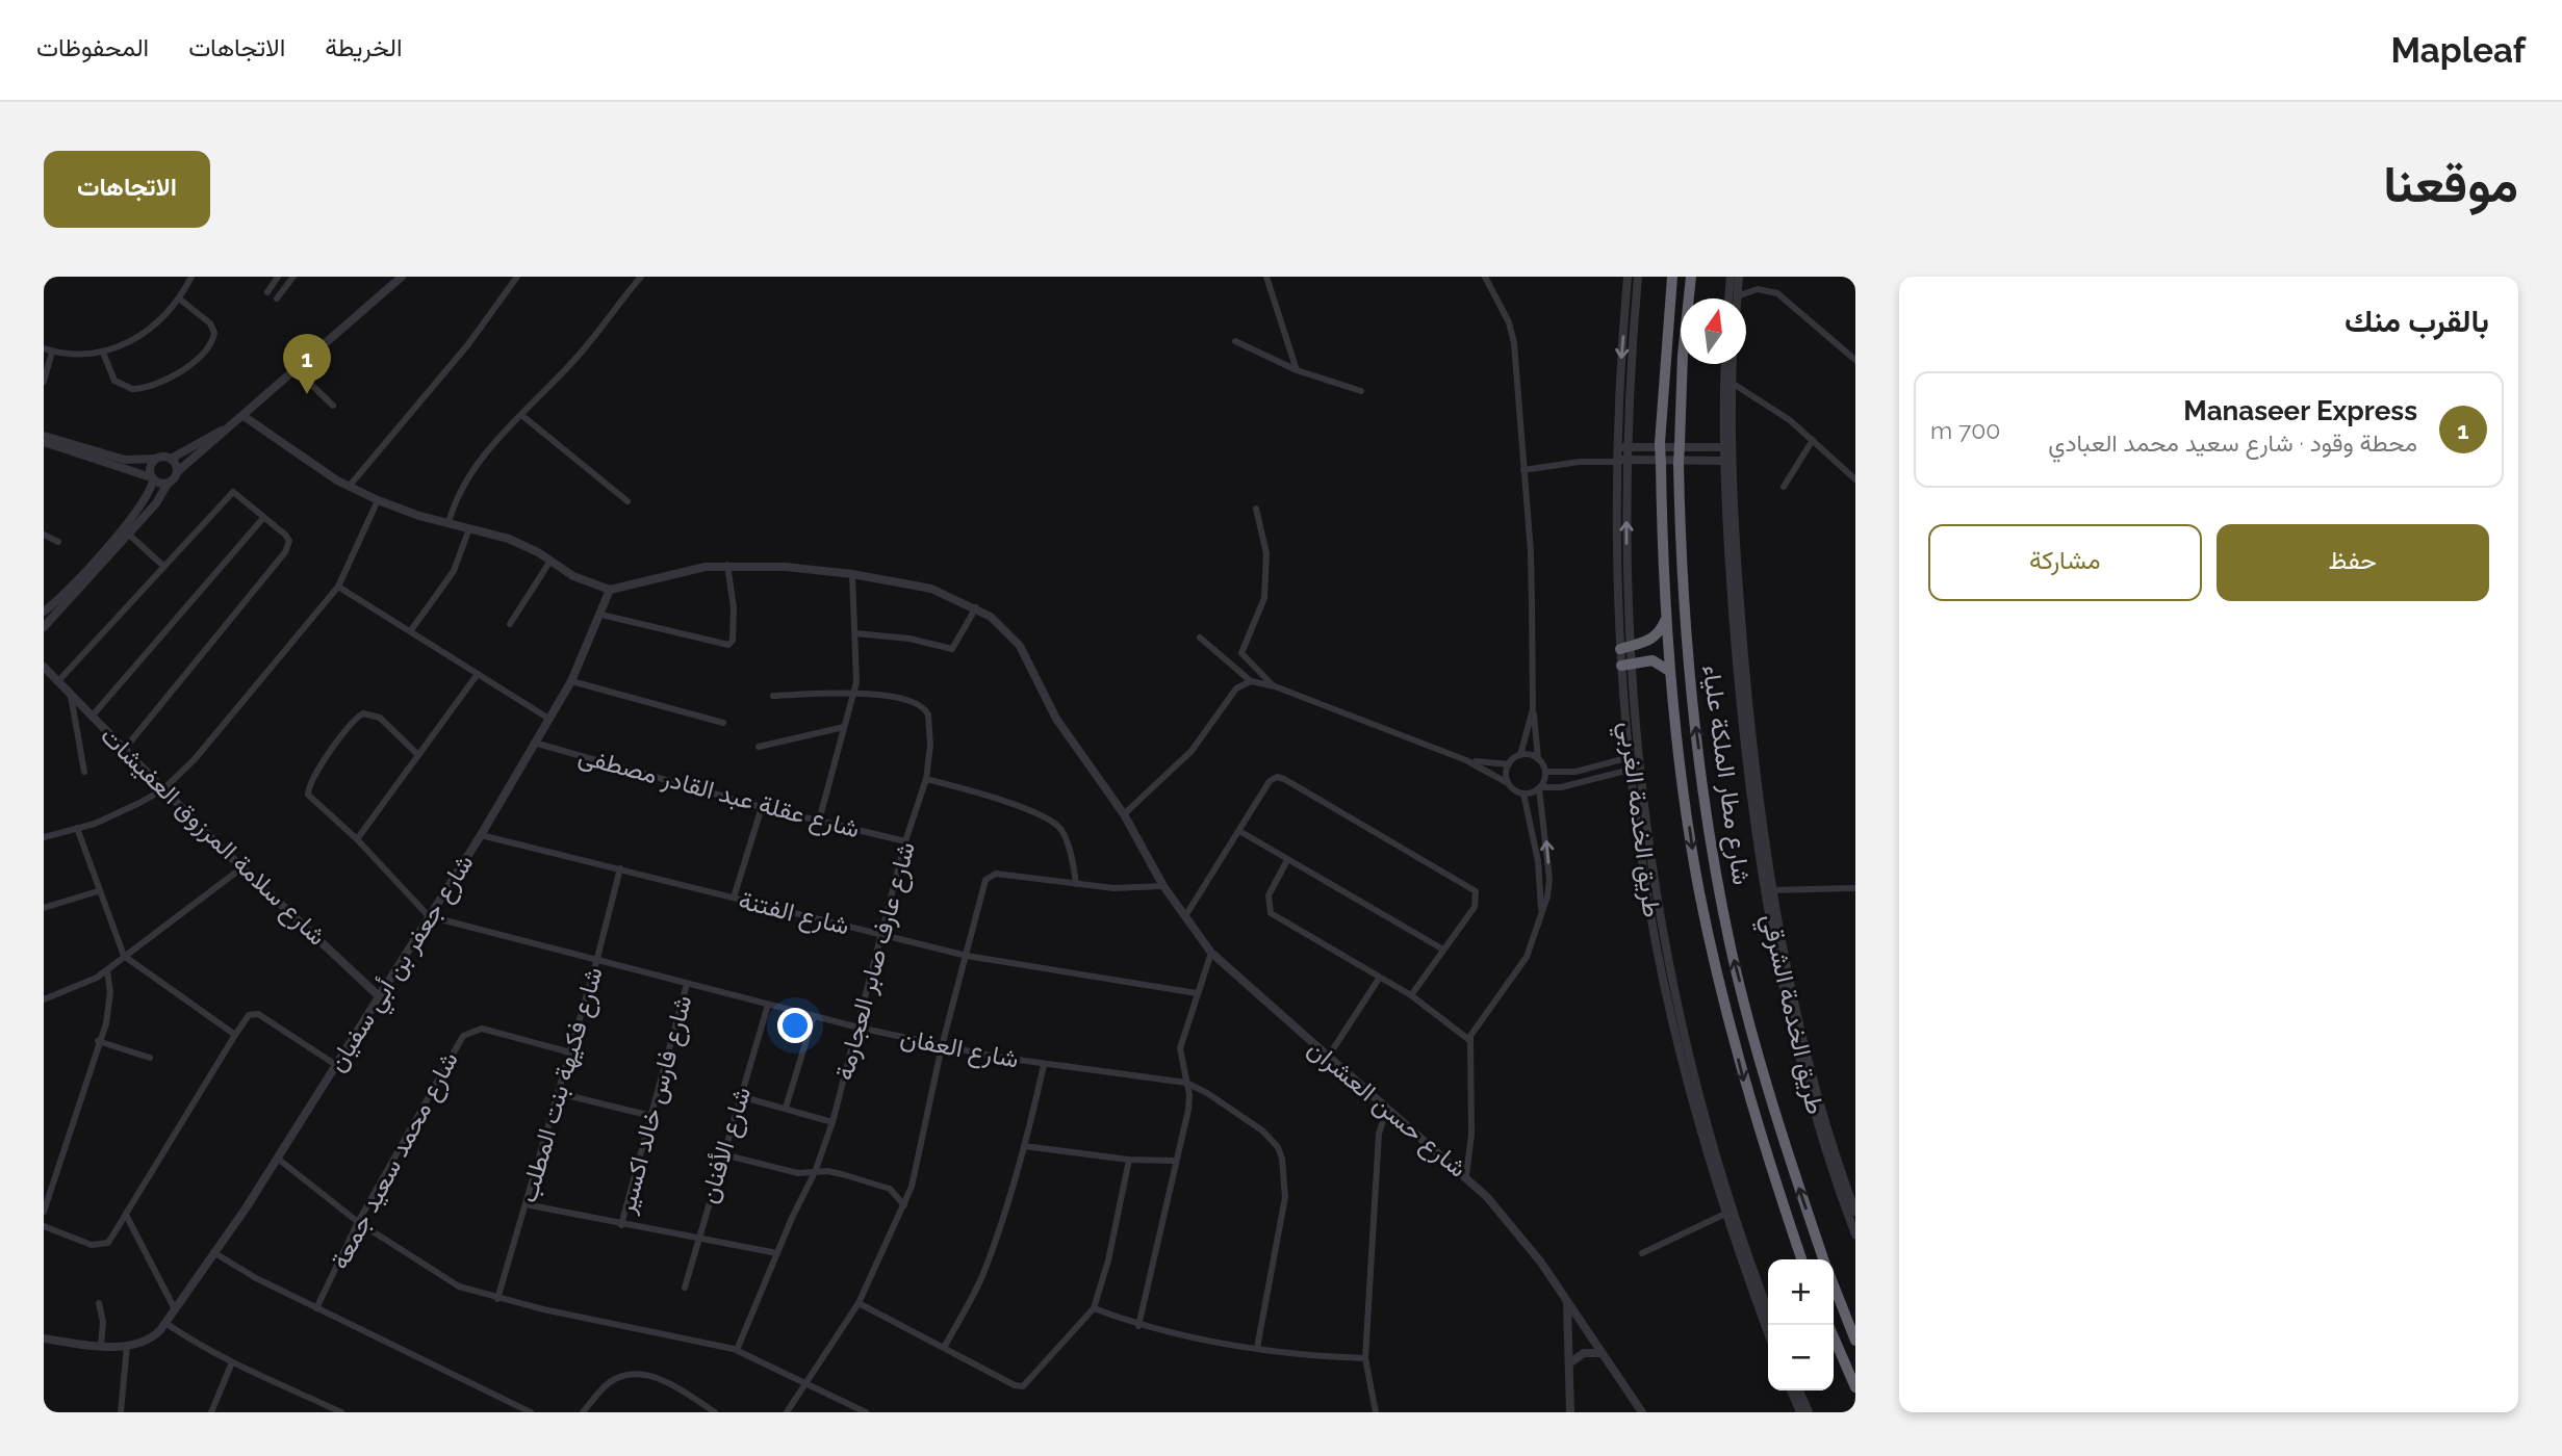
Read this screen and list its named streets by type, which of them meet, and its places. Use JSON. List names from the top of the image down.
{
  "streets": {
    "highway": ["شارع مطار الملكة علياء"],
    "street": [
      "شارع عقلة عبد القادر مصطفى",
      "طريق الخدمة الغربي",
      "شارع سلامة المرزوق العفيشات",
      "شارع الفتنة",
      "شارع عارف صابر العجارمة",
      "شارع جعفر بن أبي سفيان",
      "طريق الخدمة الشرقي",
      "شارع العفان",
      "شارع فكيهة بنت المطلب",
      "شارع فارس خالد اكسير",
      "شارع حسن العشران",
      "شارع الأفنان",
      "شارع محمد سعيد جمعة"
    ]
  },
  "crossings": [
    ["شارع عقلة عبد القادر مصطفى", "شارع عارف صابر العجارمة"],
    ["شارع عقلة عبد القادر مصطفى", "شارع جعفر بن أبي سفيان"],
    ["شارع سلامة المرزوق العفيشات", "شارع جعفر بن أبي سفيان"],
    ["شارع الفتنة", "شارع عارف صابر العجارمة"],
    ["شارع الفتنة", "شارع جعفر بن أبي سفيان"],
    ["شارع الفتنة", "شارع فكيهة بنت المطلب"],
    ["شارع عارف صابر العجارمة", "شارع العفان"],
    ["شارع جعفر بن أبي سفيان", "شارع العفان"],
    ["شارع جعفر بن أبي سفيان", "شارع حسن العشران"],
    ["شارع العفان", "شارع فكيهة بنت المطلب"],
    ["شارع العفان", "شارع فارس خالد اكسير"],
    ["شارع العفان", "شارع الأفنان"],
    ["شارع فكيهة بنت المطلب", "شارع محمد سعيد جمعة"]
  ],
  "north": "top",
  "page": {
    "header": "Mapleaf",
    "nav": ["الخريطة", "الاتجاهات", "المحفوظات"],
    "title": "موقعنا",
    "buttons": [
      "الاتجاهات",
      ["حفظ", "مشاركة"]
    ],
    "heading": "بالقرب منك",
    "pins": "1",
    "list": [
      {
        "mark": "1",
        "name": "Manaseer Express",
        "note": "محطة وقود · شارع سعيد محمد العبادي",
        "value": "700 m"
      }
    ],
    "map_buttons": ["+", "−"]
  }
}
